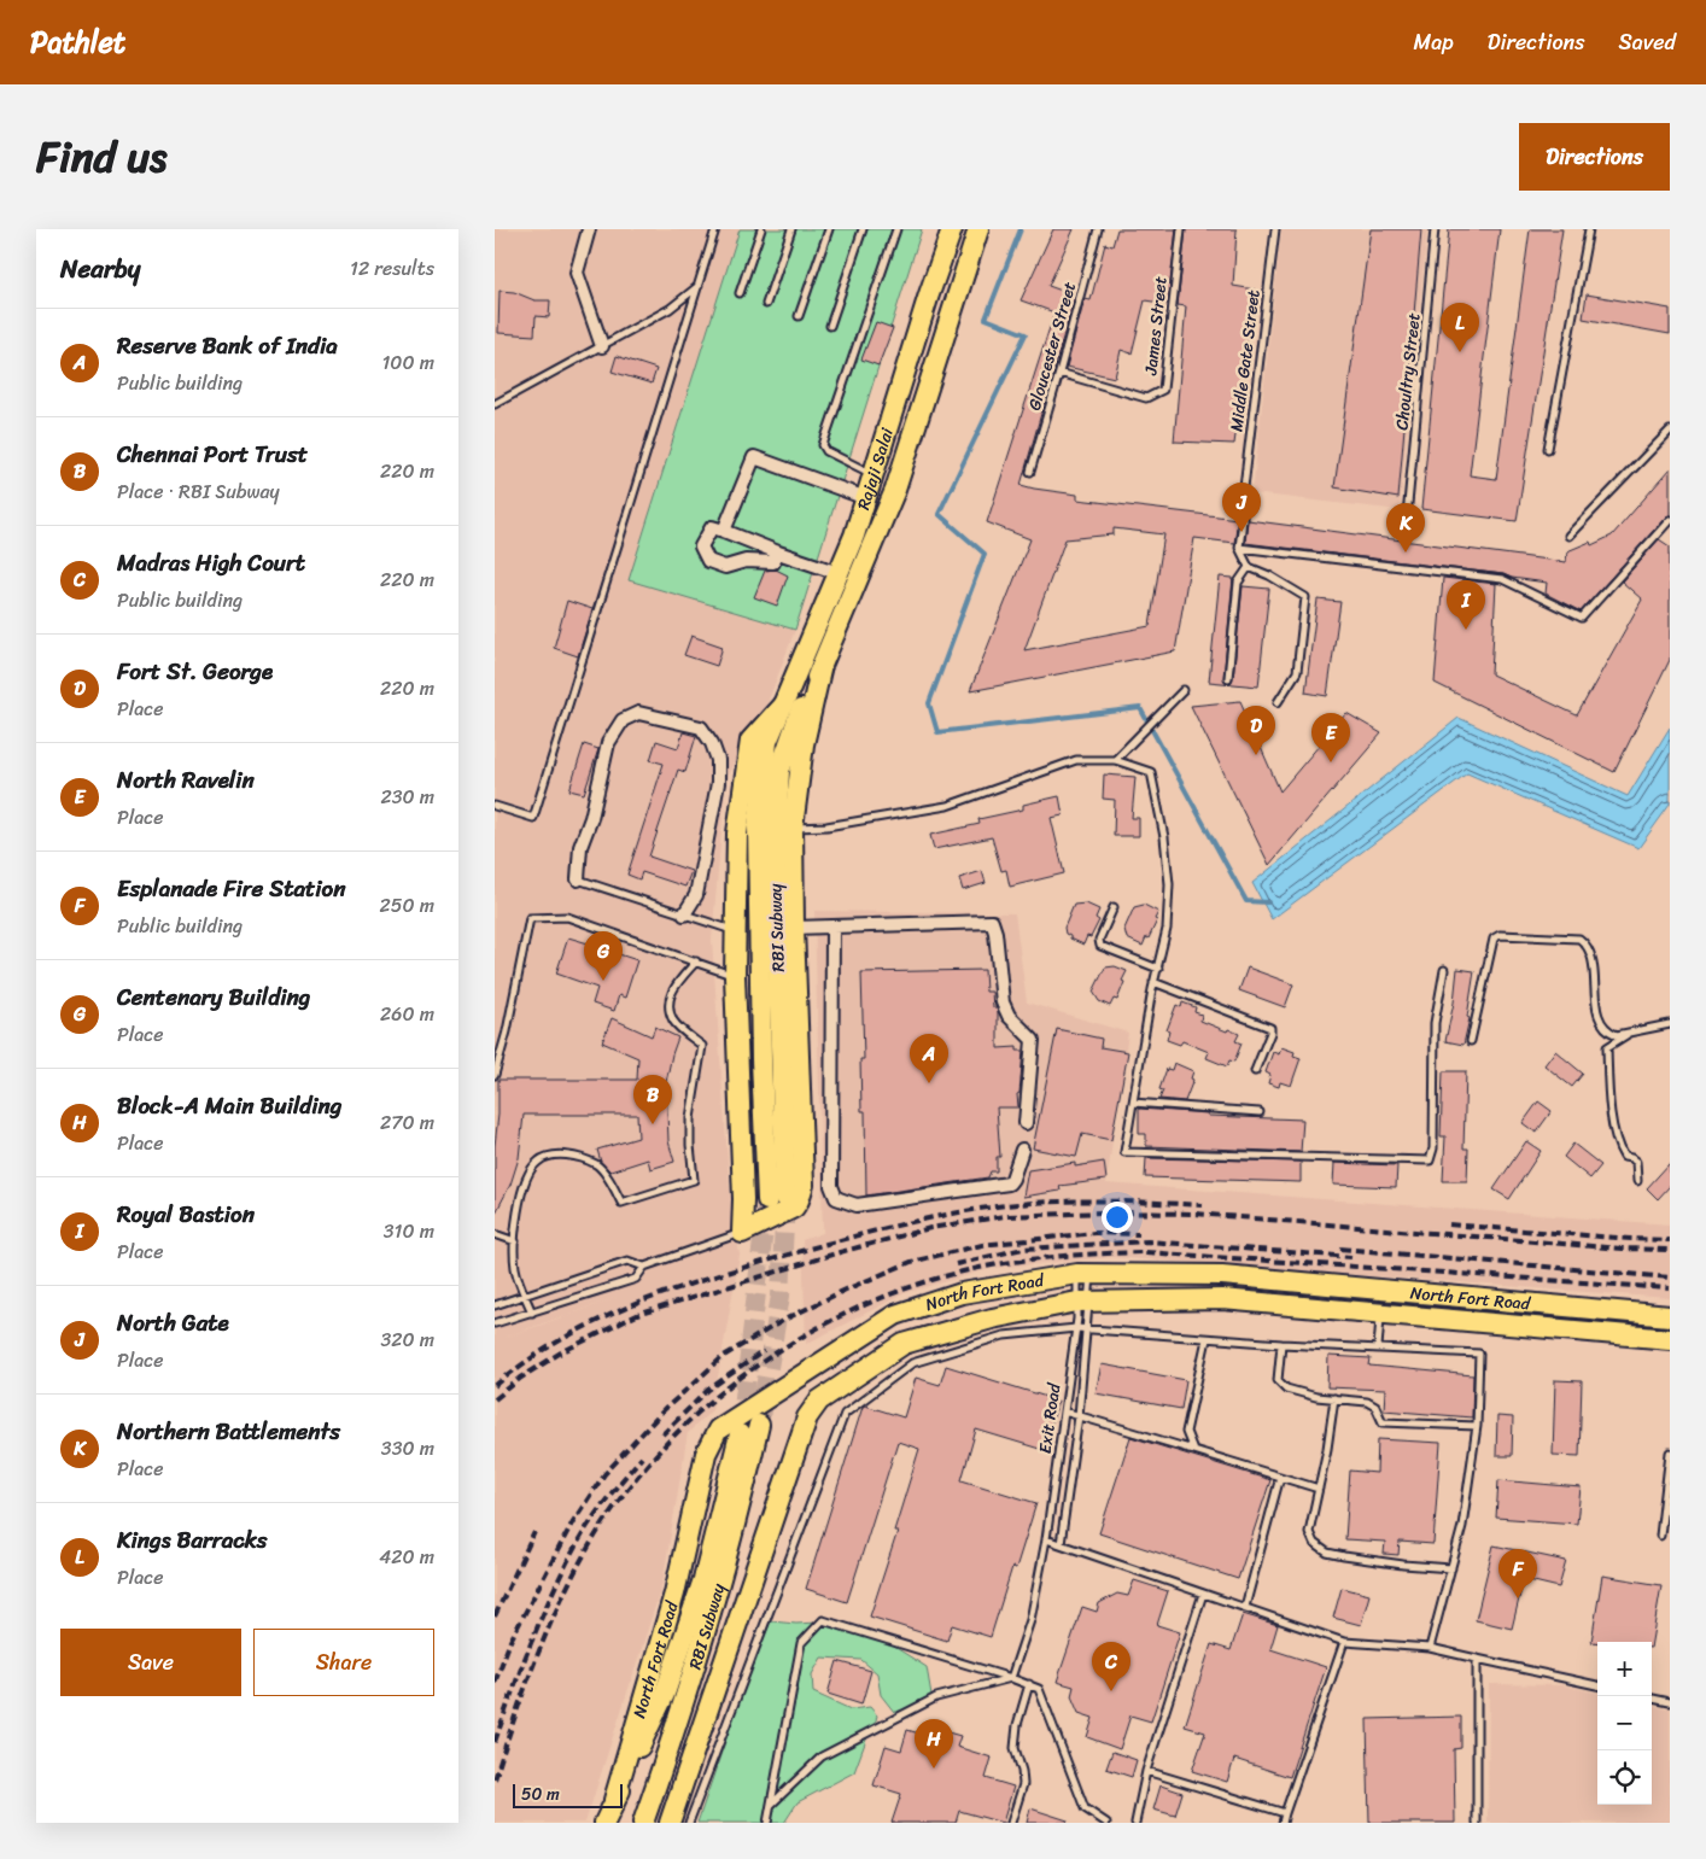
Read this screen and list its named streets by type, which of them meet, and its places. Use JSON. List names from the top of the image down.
{
  "streets": {
    "main road": ["Rajaji Salai", "RBI Subway", "North Fort Road"],
    "lane": [
      "James Street",
      "Gloucester Street",
      "Middle Gate Street",
      "Choultry Street",
      "Exit Road"
    ]
  },
  "crossings": [
    ["James Street", "Gloucester Street"],
    ["Rajaji Salai", "RBI Subway"],
    ["RBI Subway", "North Fort Road"],
    ["North Fort Road", "Exit Road"]
  ],
  "scale_bar": "50 m",
  "page": {
    "header": "Pathlet",
    "nav": ["Map", "Directions", "Saved"],
    "title": "Find us",
    "buttons": [
      "Directions",
      ["Save", "Share"]
    ],
    "heading": ["Nearby", "12 results"],
    "pins": [
      "L",
      "J",
      "K",
      "I",
      "D",
      "E",
      "G",
      "A",
      "B",
      "F",
      "C",
      "H"
    ],
    "list": [
      {
        "mark": "A",
        "name": "Reserve Bank of India",
        "note": "Public building",
        "value": "100 m"
      },
      {
        "mark": "B",
        "name": "Chennai Port Trust",
        "note": "Place · RBI Subway",
        "value": "220 m"
      },
      {
        "mark": "C",
        "name": "Madras High Court",
        "note": "Public building",
        "value": "220 m"
      },
      {
        "mark": "D",
        "name": "Fort St. George",
        "note": "Place",
        "value": "220 m"
      },
      {
        "mark": "E",
        "name": "North Ravelin",
        "note": "Place",
        "value": "230 m"
      },
      {
        "mark": "F",
        "name": "Esplanade Fire Station",
        "note": "Public building",
        "value": "250 m"
      },
      {
        "mark": "G",
        "name": "Centenary Building",
        "note": "Place",
        "value": "260 m"
      },
      {
        "mark": "H",
        "name": "Block-A Main Building",
        "note": "Place",
        "value": "270 m"
      },
      {
        "mark": "I",
        "name": "Royal Bastion",
        "note": "Place",
        "value": "310 m"
      },
      {
        "mark": "J",
        "name": "North Gate",
        "note": "Place",
        "value": "320 m"
      },
      {
        "mark": "K",
        "name": "Northern Battlements",
        "note": "Place",
        "value": "330 m"
      },
      {
        "mark": "L",
        "name": "Kings Barracks",
        "note": "Place",
        "value": "420 m"
      }
    ],
    "map_buttons": ["+", "−"],
    "scale": "50 m"
  }
}
